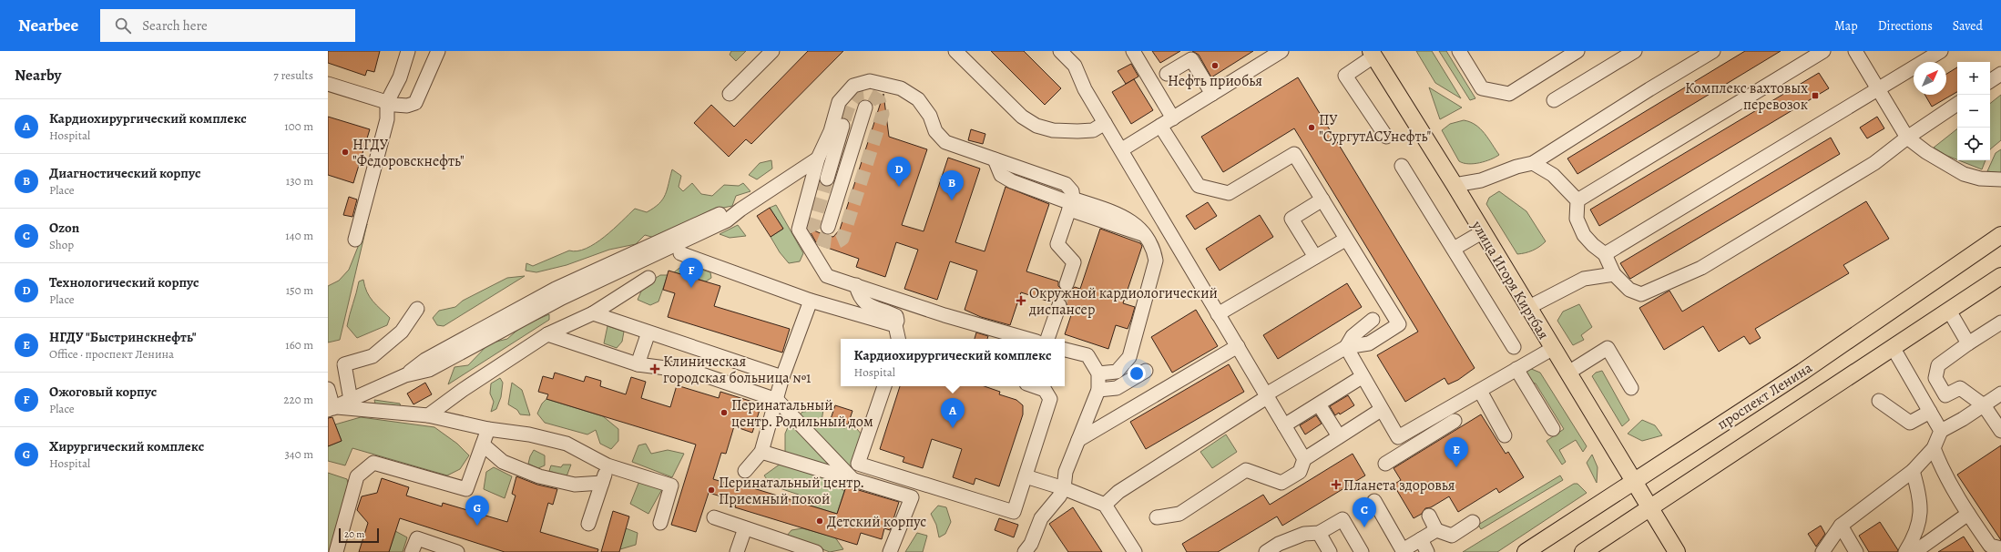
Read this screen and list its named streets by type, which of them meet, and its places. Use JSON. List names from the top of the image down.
{
  "streets": {
    "main road": ["улица Игоря Киртбая", "проспект Ленина"]
  },
  "crossings": [
    ["улица Игоря Киртбая", "проспект Ленина"]
  ],
  "places": {
    "other": [
      "Нефть приобья",
      "ПУ \"СургутАСУнефть\"",
      "НГДУ \"Федоровскнефть\"",
      "Перинатальный центр. Родильный дом",
      "Перинатальный центр. Приемный покой",
      "Детский корпус"
    ],
    "transit": ["Комплекс вахтовых перевозок"],
    "health": ["Окружной кардиологический диспансер", "Клиническая городская больница №1", "Планета здоровья"]
  },
  "scale_bar": "20 m",
  "north": "top right",
  "page": {
    "header": "Nearbee",
    "search": "Search here",
    "nav": ["Map", "Directions", "Saved"],
    "heading": ["Nearby", "7 results"],
    "map_buttons": ["+", "−"],
    "list": [
      {
        "mark": "A",
        "name": "Кардиохирургический комплекс",
        "note": "Hospital",
        "value": "100 m"
      },
      {
        "mark": "B",
        "name": "Диагностический корпус",
        "note": "Place",
        "value": "130 m"
      },
      {
        "mark": "C",
        "name": "Ozon",
        "note": "Shop",
        "value": "140 m"
      },
      {
        "mark": "D",
        "name": "Технологический корпус",
        "note": "Place",
        "value": "150 m"
      },
      {
        "mark": "E",
        "name": "НГДУ \"Быстринскнефть\"",
        "note": "Office · проспект Ленина",
        "value": "160 m"
      },
      {
        "mark": "F",
        "name": "Ожоговый корпус",
        "note": "Place",
        "value": "220 m"
      },
      {
        "mark": "G",
        "name": "Хирургический комплекс",
        "note": "Hospital",
        "value": "340 m"
      }
    ],
    "pins": [
      "D",
      "B",
      "F",
      "A",
      "E",
      "G",
      "C"
    ],
    "popup": ["Кардиохирургический комплекс", "Hospital"],
    "scale": "20 m"
  }
}
